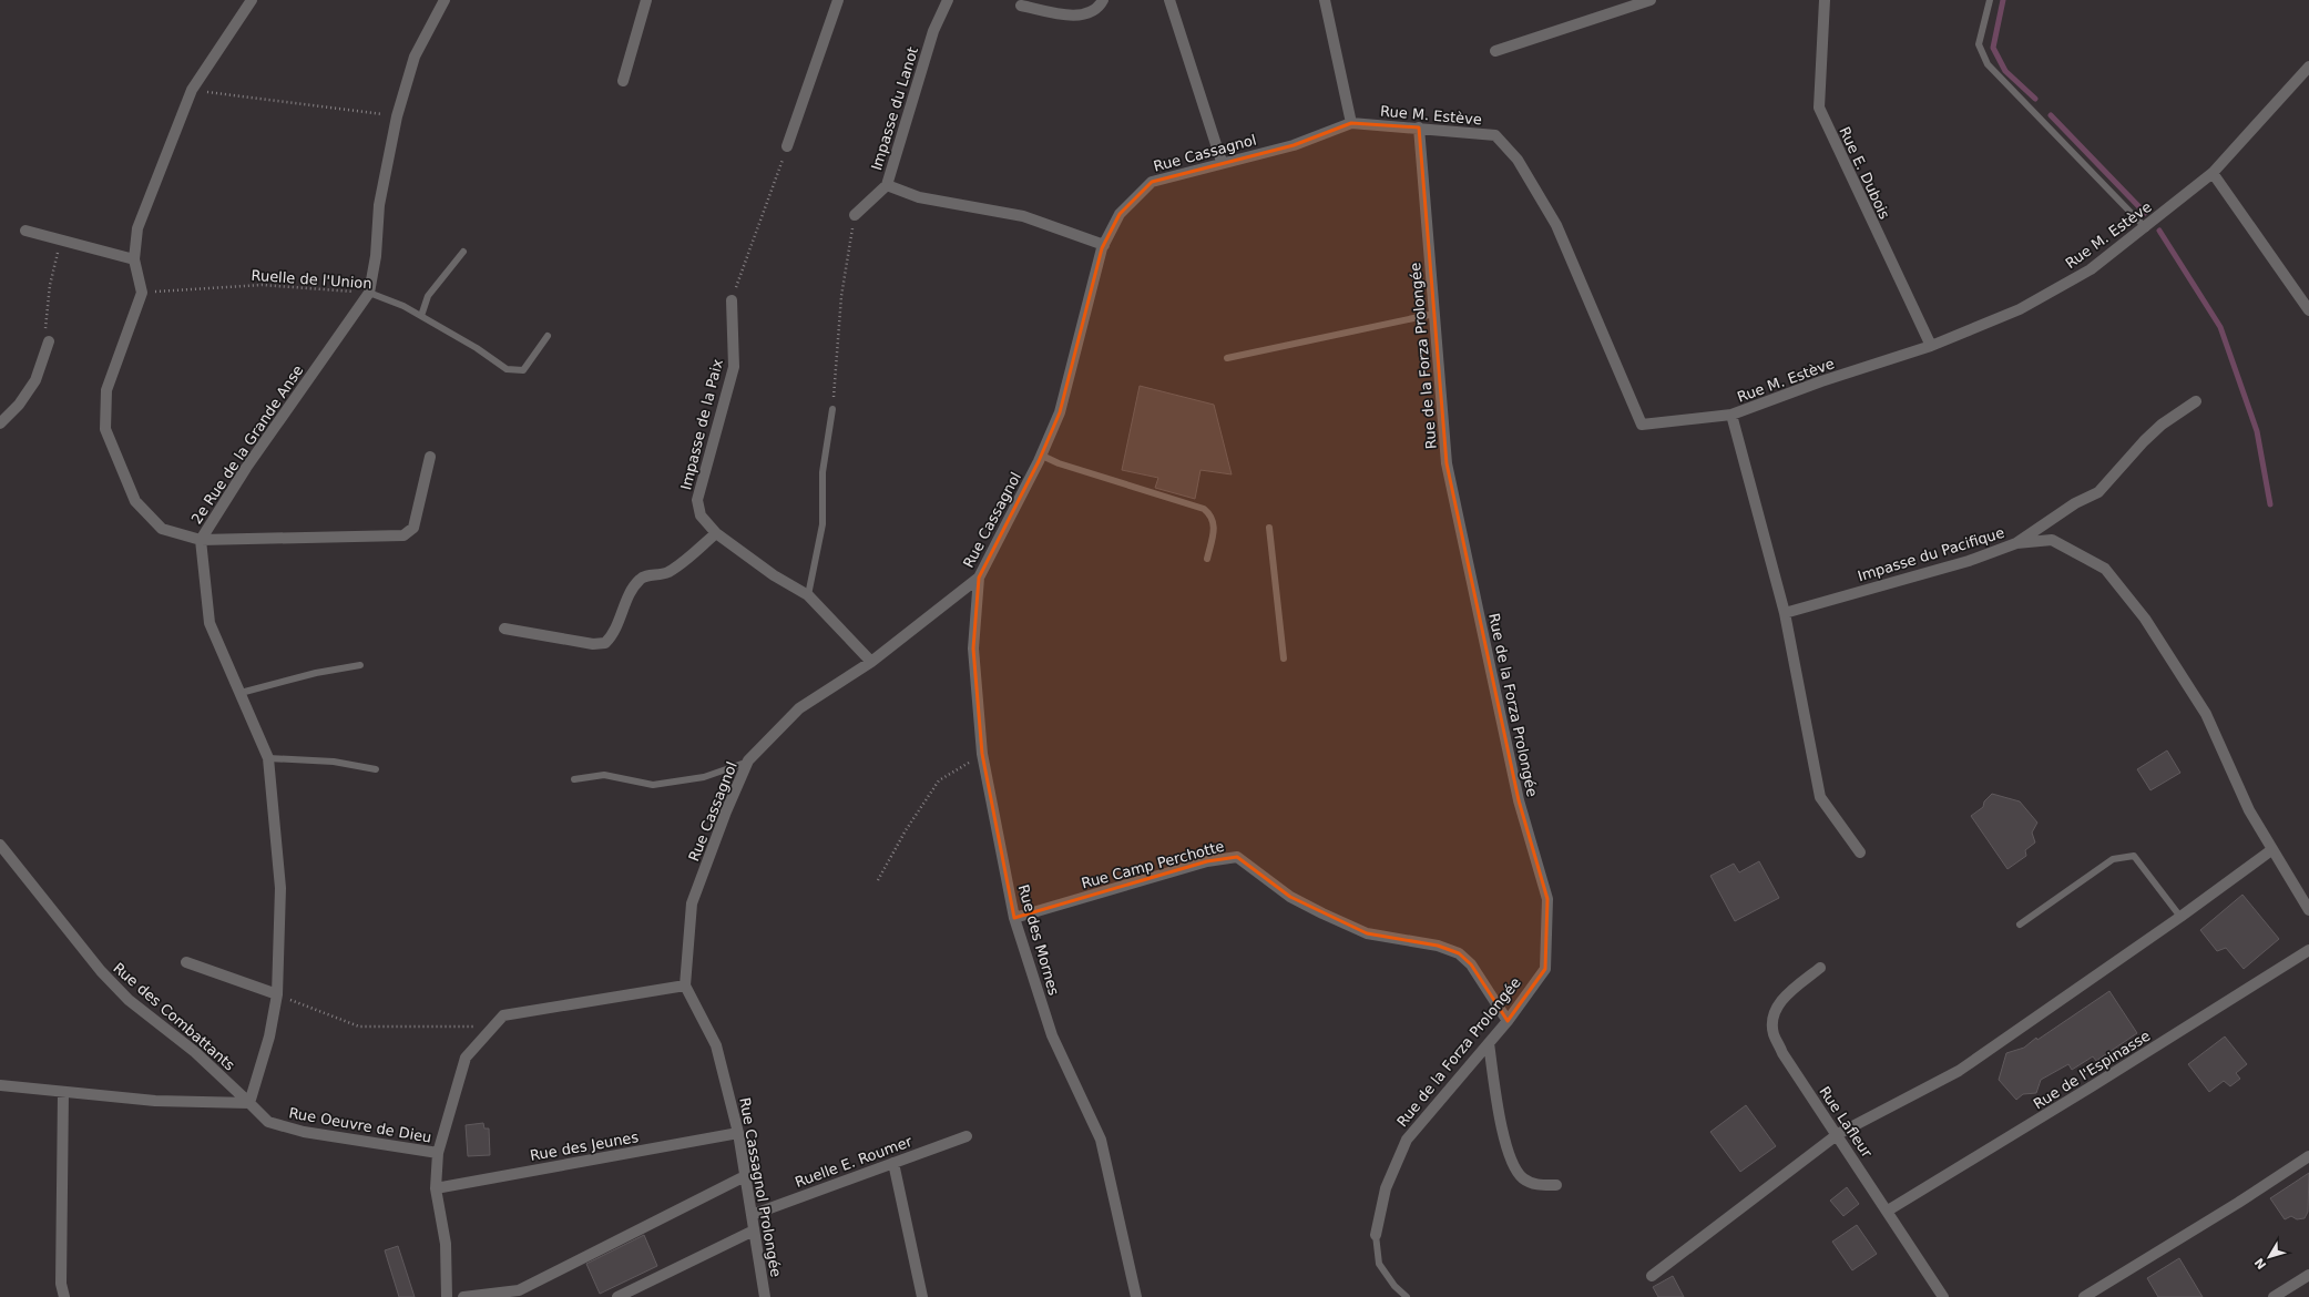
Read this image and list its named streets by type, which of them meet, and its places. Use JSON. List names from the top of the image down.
{
  "streets": {
    "street": [
      "Impasse du Lanot",
      "Rue M. Estève",
      "Rue Cassagnol",
      "Rue E. Dubois",
      "Rue de la Forza Prolongée",
      "Impasse de la Paix",
      "2e Rue de la Grande Anse",
      "Impasse du Pacifique",
      "Rue Camp Perchotte",
      "Rue des Mornes",
      "Rue des Combattants",
      "Rue de l'Espinasse",
      "Rue Lafleur",
      "Rue Oeuvre de Dieu",
      "Rue des Jeunes",
      "Ruelle E. Roumer",
      "Rue Cassagnol Prolongée"
    ],
    "lane": ["Ruelle de l'Union"]
  },
  "crossings": [
    ["Rue M. Estève", "Rue Cassagnol"],
    ["Rue M. Estève", "Rue E. Dubois"],
    ["Rue M. Estève", "Rue de la Forza Prolongée"],
    ["Rue Cassagnol", "Impasse de la Paix"],
    ["Rue Cassagnol", "Rue des Mornes"],
    ["Rue Cassagnol", "Rue Oeuvre de Dieu"],
    ["Rue Cassagnol", "Rue Cassagnol Prolongée"],
    ["Ruelle de l'Union", "2e Rue de la Grande Anse"],
    ["Rue de la Forza Prolongée", "Rue Camp Perchotte"],
    ["2e Rue de la Grande Anse", "Rue des Combattants"],
    ["2e Rue de la Grande Anse", "Rue Oeuvre de Dieu"],
    ["Rue Camp Perchotte", "Rue des Mornes"],
    ["Rue des Combattants", "Rue Oeuvre de Dieu"],
    ["Rue de l'Espinasse", "Rue Lafleur"],
    ["Rue Oeuvre de Dieu", "Rue Cassagnol Prolongée"],
    ["Rue des Jeunes", "Rue Cassagnol Prolongée"],
    ["Ruelle E. Roumer", "Rue Cassagnol Prolongée"]
  ],
  "north": "bottom left"
}
